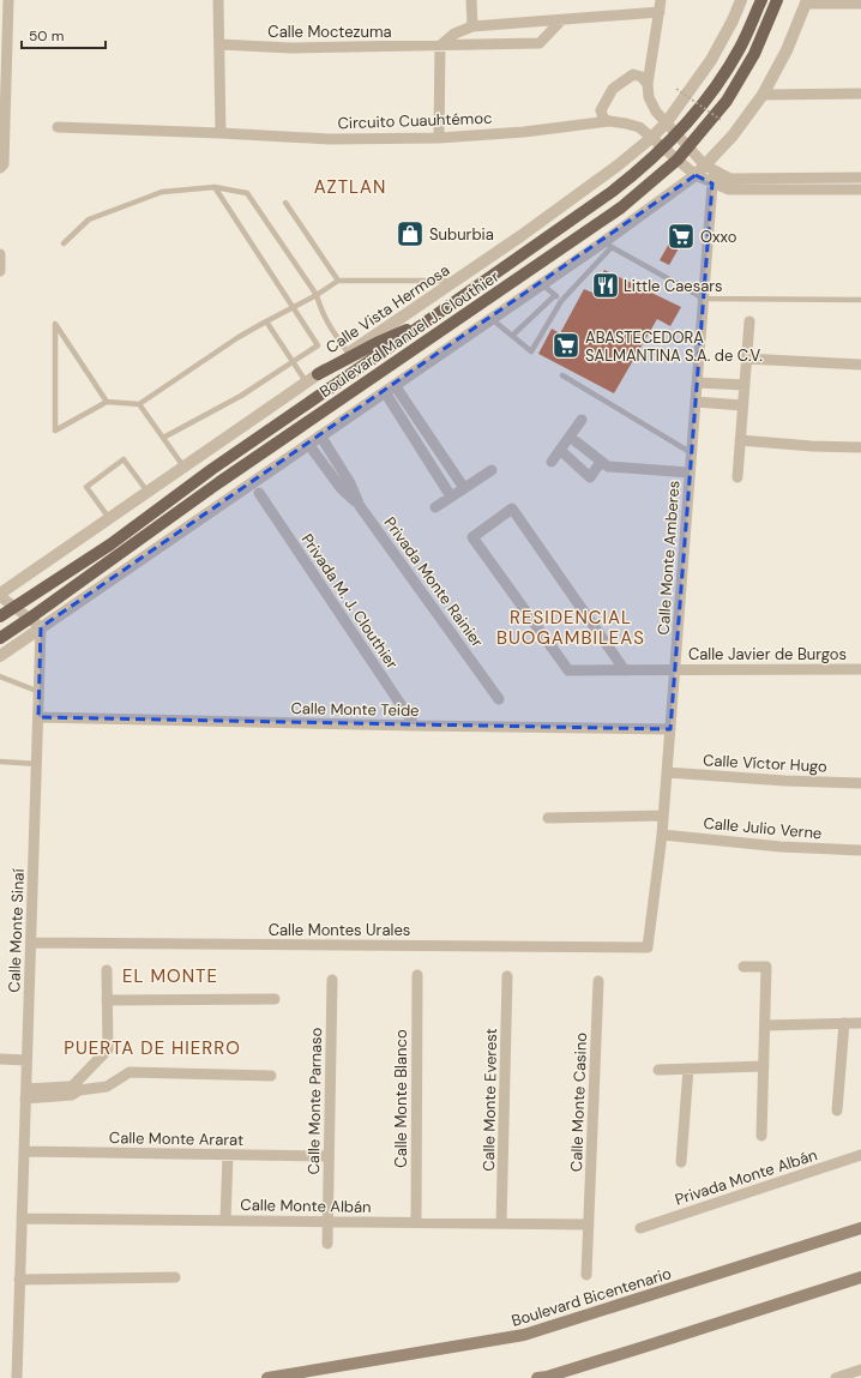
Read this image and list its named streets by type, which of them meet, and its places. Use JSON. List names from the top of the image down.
{
  "streets": {
    "main road": ["Boulevard Manuel J. Clouthier", "Boulevard Bicentenario"],
    "street": [
      "Calle Moctezuma",
      "Circuito Cuauhtémoc",
      "Calle Vista Hermosa",
      "Calle Monte Amberes",
      "Privada Monte Rainier",
      "Privada M. J. Clouthier",
      "Calle Javier de Burgos",
      "Calle Monte Teide",
      "Calle Víctor Hugo",
      "Calle Julio Verne",
      "Calle Montes Urales",
      "Calle Monte Sinaí",
      "Calle Monte Blanco",
      "Calle Monte Everest",
      "Calle Monte Parnaso",
      "Calle Monte Casino",
      "Calle Monte Ararat",
      "Privada Monte Albán",
      "Calle Monte Albán"
    ]
  },
  "crossings": [
    ["Circuito Cuauhtémoc", "Calle Vista Hermosa"],
    ["Circuito Cuauhtémoc", "Boulevard Manuel J. Clouthier"],
    ["Circuito Cuauhtémoc", "Calle Monte Amberes"],
    ["Calle Monte Amberes", "Calle Javier de Burgos"],
    ["Calle Monte Amberes", "Calle Monte Teide"],
    ["Calle Monte Amberes", "Calle Víctor Hugo"],
    ["Calle Monte Amberes", "Calle Julio Verne"],
    ["Calle Monte Amberes", "Calle Montes Urales"],
    ["Privada M. J. Clouthier", "Calle Monte Teide"],
    ["Calle Monte Teide", "Calle Monte Sinaí"],
    ["Calle Montes Urales", "Calle Monte Sinaí"],
    ["Calle Monte Sinaí", "Calle Monte Ararat"],
    ["Calle Monte Sinaí", "Calle Monte Albán"],
    ["Calle Monte Blanco", "Calle Monte Albán"],
    ["Calle Monte Everest", "Calle Monte Albán"],
    ["Calle Monte Parnaso", "Calle Monte Ararat"],
    ["Calle Monte Parnaso", "Calle Monte Albán"],
    ["Calle Monte Casino", "Calle Monte Albán"]
  ],
  "districts": [
    "AZTLAN",
    "RESIDENCIAL BUOGAMBILEAS",
    "EL MONTE",
    "PUERTA DE HIERRO"
  ],
  "places": {
    "shop": ["Suburbia"],
    "supermarket": ["Oxxo", "ABASTECEDORA SALMANTINA S.A. de C.V."],
    "restaurant": ["Little Caesars"]
  },
  "scale_bar": "50 m"
}
